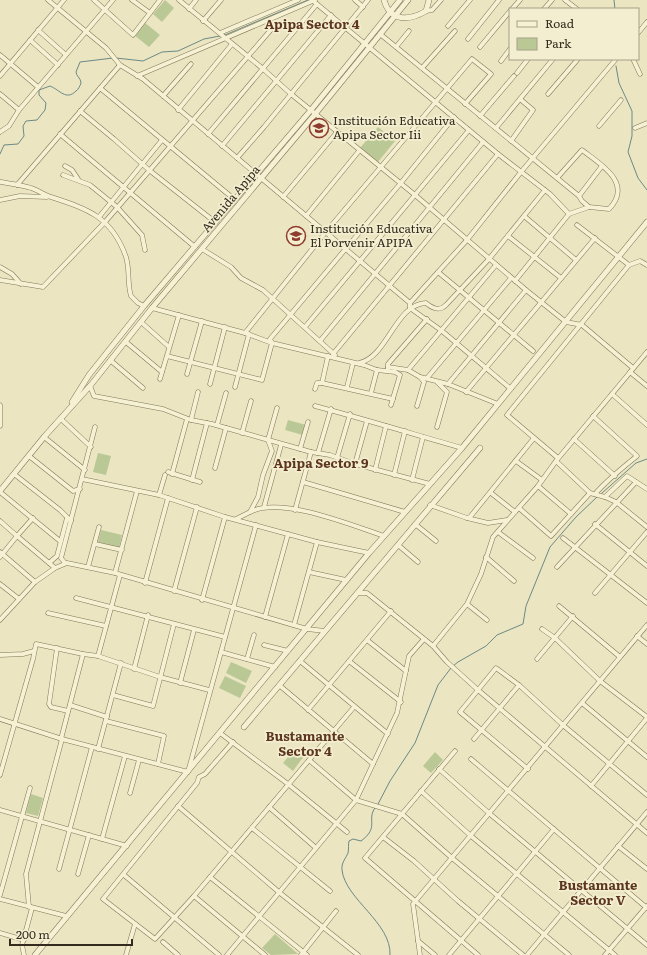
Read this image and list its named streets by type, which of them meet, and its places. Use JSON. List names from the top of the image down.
{
  "streets": {
    "street": ["Avenida Apipa"]
  },
  "districts": [
    "Apipa Sector 4",
    "Apipa Sector 9",
    "Bustamante Sector 4",
    "Bustamante Sector V"
  ],
  "places": {
    "school or university": ["Institución Educativa Apipa Sector Iii", "Institución Educativa El Porvenir APIPA"]
  },
  "legend": ["Road", "Park"],
  "scale_bar": "200 m"
}
